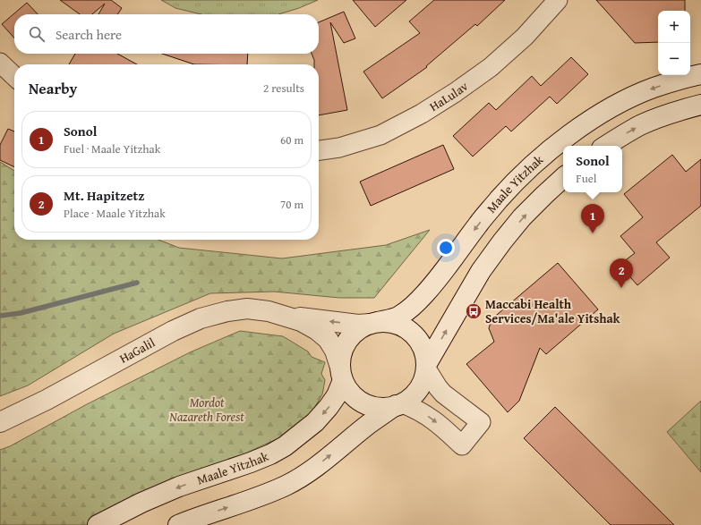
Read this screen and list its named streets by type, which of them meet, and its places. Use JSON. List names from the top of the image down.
{
  "streets": {
    "main road": ["Maale Yitzhak", "HaGalil"],
    "street": ["HaLulav"]
  },
  "crossings": [
    ["Maale Yitzhak", "HaGalil"]
  ],
  "parks": ["Mordot Nazareth Forest"],
  "places": {
    "bus stop": ["Maccabi Health Services/Ma'ale Yitshak"]
  },
  "page": {
    "map_buttons": ["+", "−"],
    "search": "Search here",
    "heading": ["Nearby", "2 results"],
    "list": [
      {
        "mark": "1",
        "name": "Sonol",
        "note": "Fuel · Maale Yitzhak",
        "value": "60 m"
      },
      {
        "mark": "2",
        "name": "Mt. Hapitzetz",
        "note": "Place · Maale Yitzhak",
        "value": "70 m"
      }
    ],
    "popup": ["Sonol", "Fuel"],
    "pins": ["1", "2"]
  }
}
